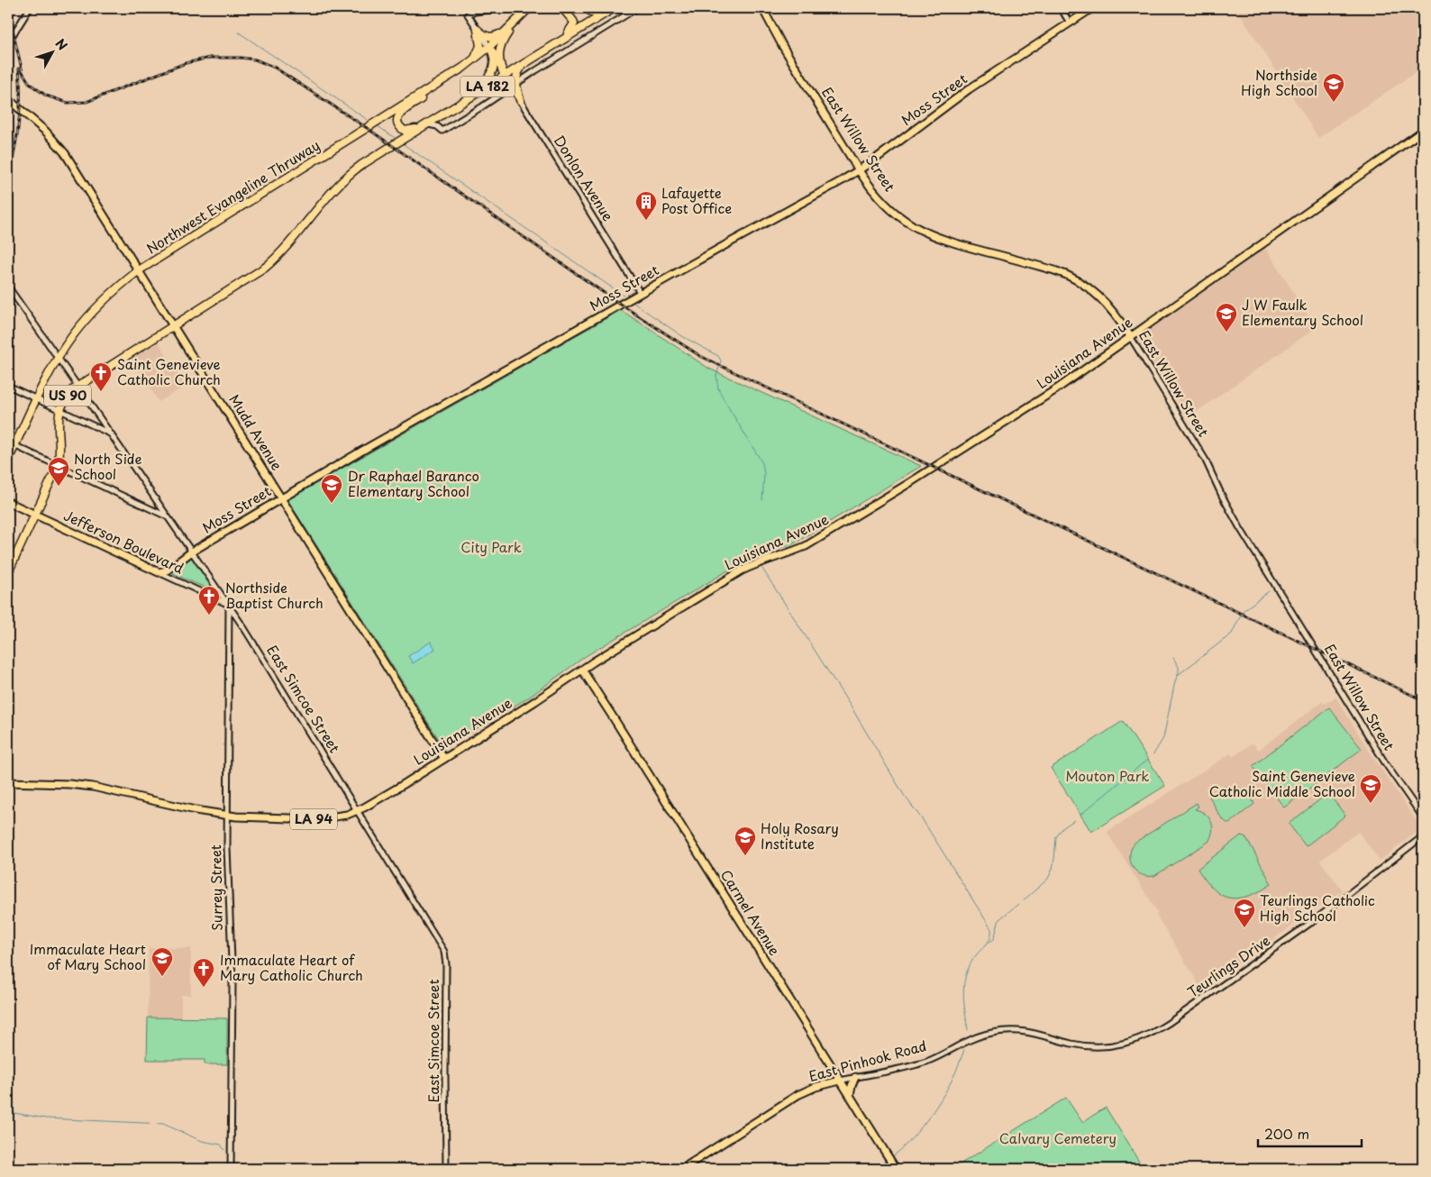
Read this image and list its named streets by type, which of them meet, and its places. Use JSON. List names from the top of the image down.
{
  "streets": {
    "highway": ["LA 182", "Northwest Evangeline Thruway", "US 90"],
    "main road": [
      "Moss Street",
      "East Willow Street",
      "Louisiana Avenue",
      "Mudd Avenue",
      "Jefferson Boulevard",
      "LA 94",
      "Carmel Avenue",
      "East Pinhook Road"
    ],
    "street": [
      "Donlon Avenue",
      "East Simcoe Street",
      "Surrey Street",
      "Teurlings Drive"
    ]
  },
  "crossings": [
    ["LA 182", "US 90"],
    ["LA 182", "Mudd Avenue"],
    ["Moss Street", "East Willow Street"],
    ["Moss Street", "Donlon Avenue"],
    ["Moss Street", "Mudd Avenue"],
    ["Moss Street", "Jefferson Boulevard"],
    ["Moss Street", "East Simcoe Street"],
    ["East Willow Street", "Louisiana Avenue"],
    ["Northwest Evangeline Thruway", "Mudd Avenue"],
    ["Northwest Evangeline Thruway", "East Simcoe Street"],
    ["Louisiana Avenue", "Mudd Avenue"],
    ["Louisiana Avenue", "East Simcoe Street"],
    ["Louisiana Avenue", "Surrey Street"],
    ["Louisiana Avenue", "Carmel Avenue"],
    ["US 90", "Mudd Avenue"],
    ["US 90", "Jefferson Boulevard"],
    ["US 90", "East Simcoe Street"],
    ["Jefferson Boulevard", "East Simcoe Street"],
    ["Jefferson Boulevard", "Surrey Street"],
    ["East Simcoe Street", "Surrey Street"],
    ["Carmel Avenue", "East Pinhook Road"],
    ["Teurlings Drive", "East Pinhook Road"]
  ],
  "parks": ["City Park", "Mouton Park", "Calvary Cemetery"],
  "places": {
    "school or university": [
      "Northside High School",
      "J W Faulk Elementary School",
      "North Side School",
      "Dr Raphael Baranco Elementary School",
      "Saint Genevieve Catholic Middle School",
      "Holy Rosary Institute",
      "Teurlings Catholic High School",
      "Immaculate Heart of Mary School"
    ],
    "building": ["Lafayette Post Office"],
    "church": ["Saint Genevieve Catholic Church", "Northside Baptist Church", "Immaculate Heart of Mary Catholic Church"]
  },
  "scale_bar": "200 m",
  "north": "top right"
}
